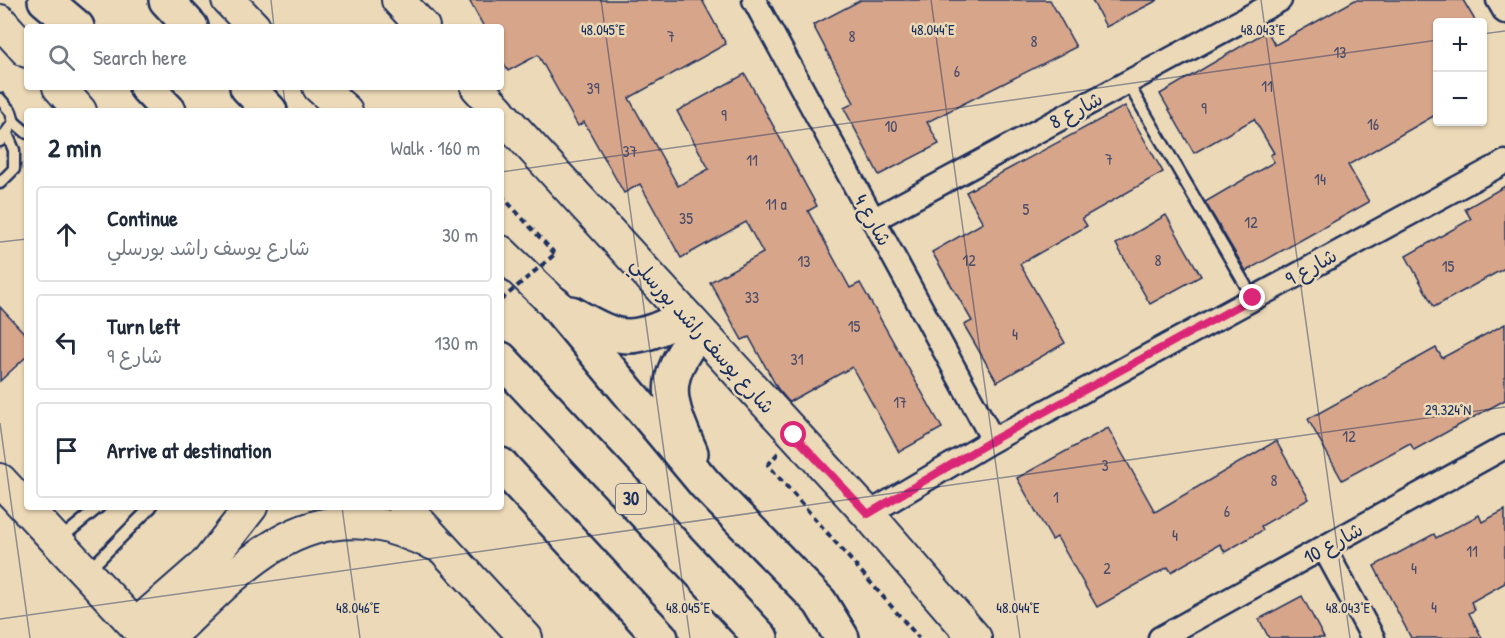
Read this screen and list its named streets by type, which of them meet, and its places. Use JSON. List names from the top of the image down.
{
  "streets": {
    "highway": ["30"],
    "street": [
      "شارع 8",
      "شارع 4",
      "شارع 9",
      "شارع يوسف راشد بورسلي",
      "شارع 10"
    ]
  },
  "crossings": [
    ["شارع 8", "شارع 4"],
    ["شارع 4", "شارع 9"],
    ["شارع 9", "شارع يوسف راشد بورسلي"]
  ],
  "house_numbers": [
    "7",
    "8",
    "8",
    "13",
    "6",
    "11",
    "39",
    "9",
    "9",
    "16",
    "10",
    "37",
    "7",
    "11",
    "14",
    "11 a",
    "5",
    "35",
    "12",
    "12",
    "8",
    "13",
    "15",
    "33",
    "15",
    "4",
    "31",
    "17",
    "12",
    "3",
    "8",
    "1",
    "6",
    "4",
    "11",
    "2",
    "4",
    "4"
  ],
  "page": {
    "map_buttons": ["+", "−"],
    "search": "Search here",
    "heading": ["2 min", "Walk · 160 m"],
    "list": [
      ["Continue", "شارع يوسف راشد بورسلي", "30 m"],
      ["Turn left", "شارع 9", "130 m"],
      "Arrive at destination"
    ]
  },
  "coordinates": [
    "48.045°E",
    "48.044°E",
    "48.043°E",
    "29.324°N",
    "48.046°E"
  ]
}
